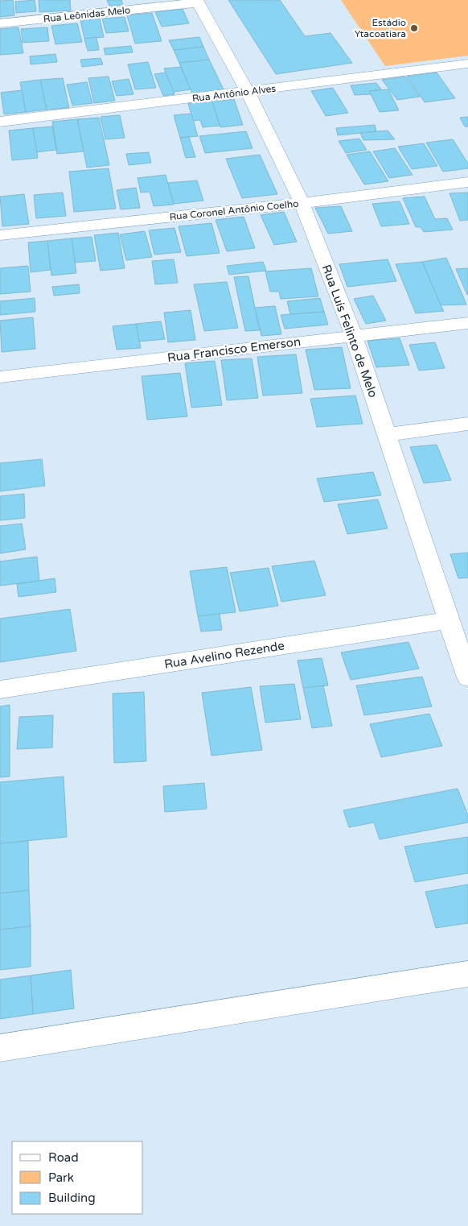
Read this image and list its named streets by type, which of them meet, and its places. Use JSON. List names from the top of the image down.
{
  "streets": {
    "street": [
      "Rua Leônidas Melo",
      "Rua Antônio Alves",
      "Rua Coronel Antônio Coelho",
      "Rua Luís Felinto de Melo",
      "Rua Francisco Emerson",
      "Rua Avelino Rezende"
    ]
  },
  "crossings": [
    ["Rua Leônidas Melo", "Rua Luís Felinto de Melo"],
    ["Rua Antônio Alves", "Rua Luís Felinto de Melo"],
    ["Rua Coronel Antônio Coelho", "Rua Luís Felinto de Melo"],
    ["Rua Luís Felinto de Melo", "Rua Francisco Emerson"],
    ["Rua Luís Felinto de Melo", "Rua Avelino Rezende"]
  ],
  "places": ["Estádio Ytacoatiara"],
  "legend": ["Road", "Park", "Building"]
}
